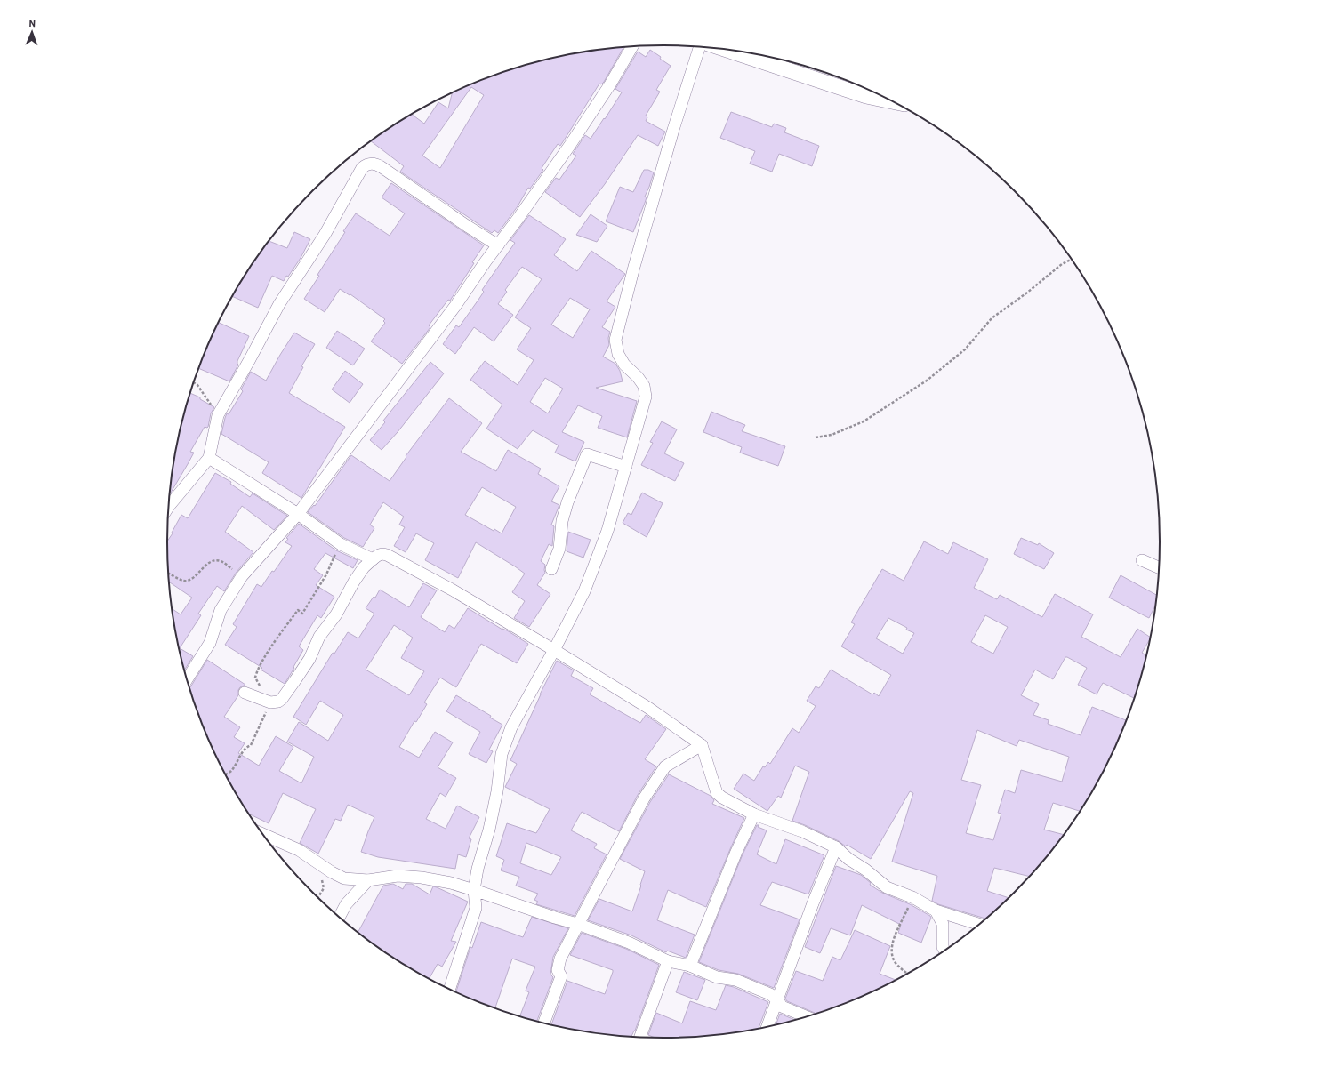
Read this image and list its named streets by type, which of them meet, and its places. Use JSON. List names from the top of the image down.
{
  "north": "top"
}
